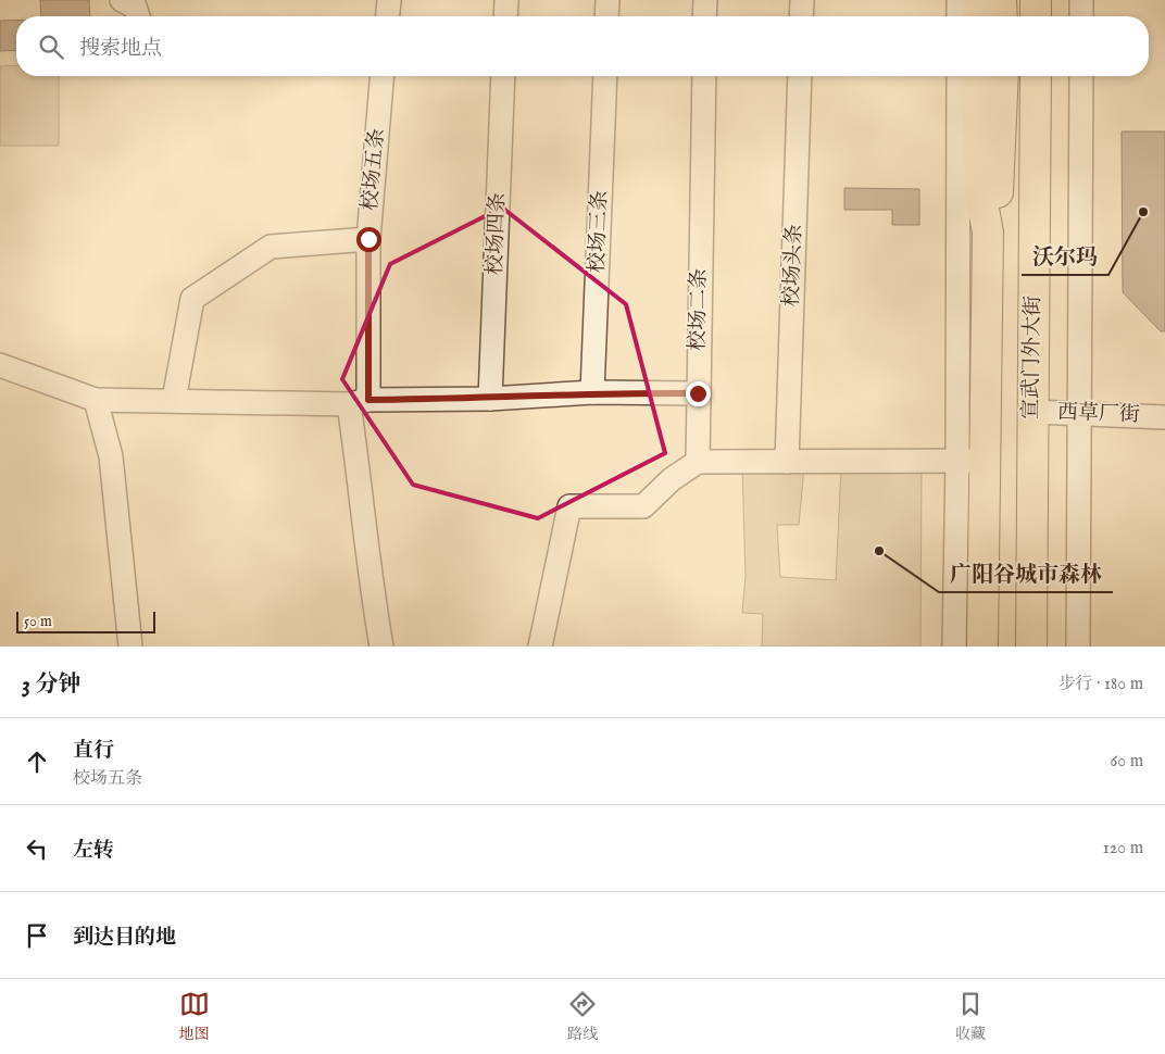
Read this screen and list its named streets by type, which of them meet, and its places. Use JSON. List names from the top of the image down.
{
  "streets": {
    "main road": ["宣武门外大街"],
    "street": [
      "校场五条",
      "校场三条",
      "校场四条",
      "校场头条",
      "校场二条",
      "西草厂街"
    ]
  },
  "crossings": [
    ["宣武门外大街", "西草厂街"]
  ],
  "places": ["沃尔玛", "广阳谷城市森林"],
  "scale_bar": "50 m",
  "page": {
    "search": "搜索地点",
    "scale": "50 m",
    "heading": ["3 分钟", "步行 · 180 m"],
    "list": [
      ["直行", "校场五条", "60 m"],
      ["左转", "120 m"],
      "到达目的地"
    ],
    "nav": ["地图", "路线", "收藏"]
  }
}
